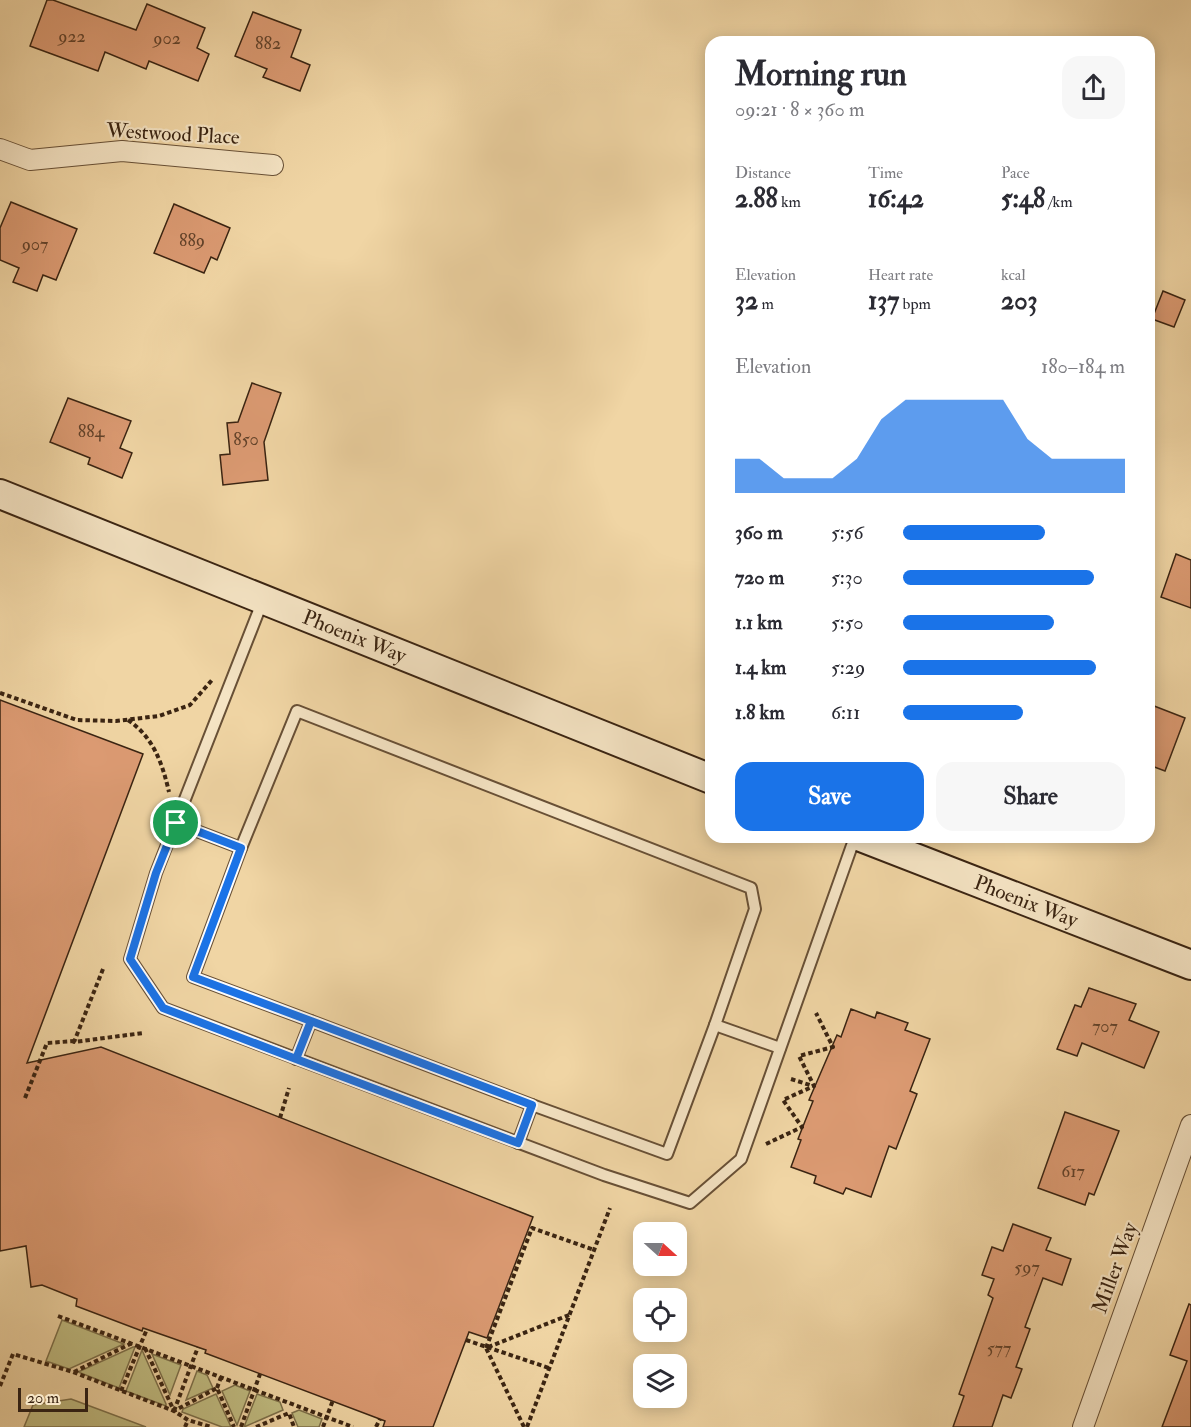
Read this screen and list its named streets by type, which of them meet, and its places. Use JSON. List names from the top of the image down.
{
  "streets": {
    "street": ["Westwood Place", "Phoenix Way", "Miller Way"]
  },
  "house_numbers": [
    "922",
    "902",
    "882",
    "889",
    "907",
    "884",
    "850",
    "707",
    "617",
    "597",
    "577"
  ],
  "scale_bar": "20 m",
  "north": "right",
  "page": {
    "heading": ["Morning run", "09:21 · 8 × 360 m"],
    "stats": [
      ["Distance", "2.88 km"],
      ["Time", "16:42"],
      ["Pace", "5:48 /km"],
      ["Elevation", "32 m"],
      ["Heart rate", "137 bpm"],
      ["kcal", "203"]
    ],
    "chart": ["Elevation", "180–184 m"],
    "list": [
      {
        "name": "360 m",
        "note": "5:56"
      },
      {
        "name": "720 m",
        "note": "5:30"
      },
      {
        "name": "1.1 km",
        "note": "5:50"
      },
      {
        "name": "1.4 km",
        "note": "5:29"
      },
      {
        "name": "1.8 km",
        "note": "6:11"
      }
    ],
    "buttons": ["Save", "Share"],
    "scale": "20 m"
  }
}
